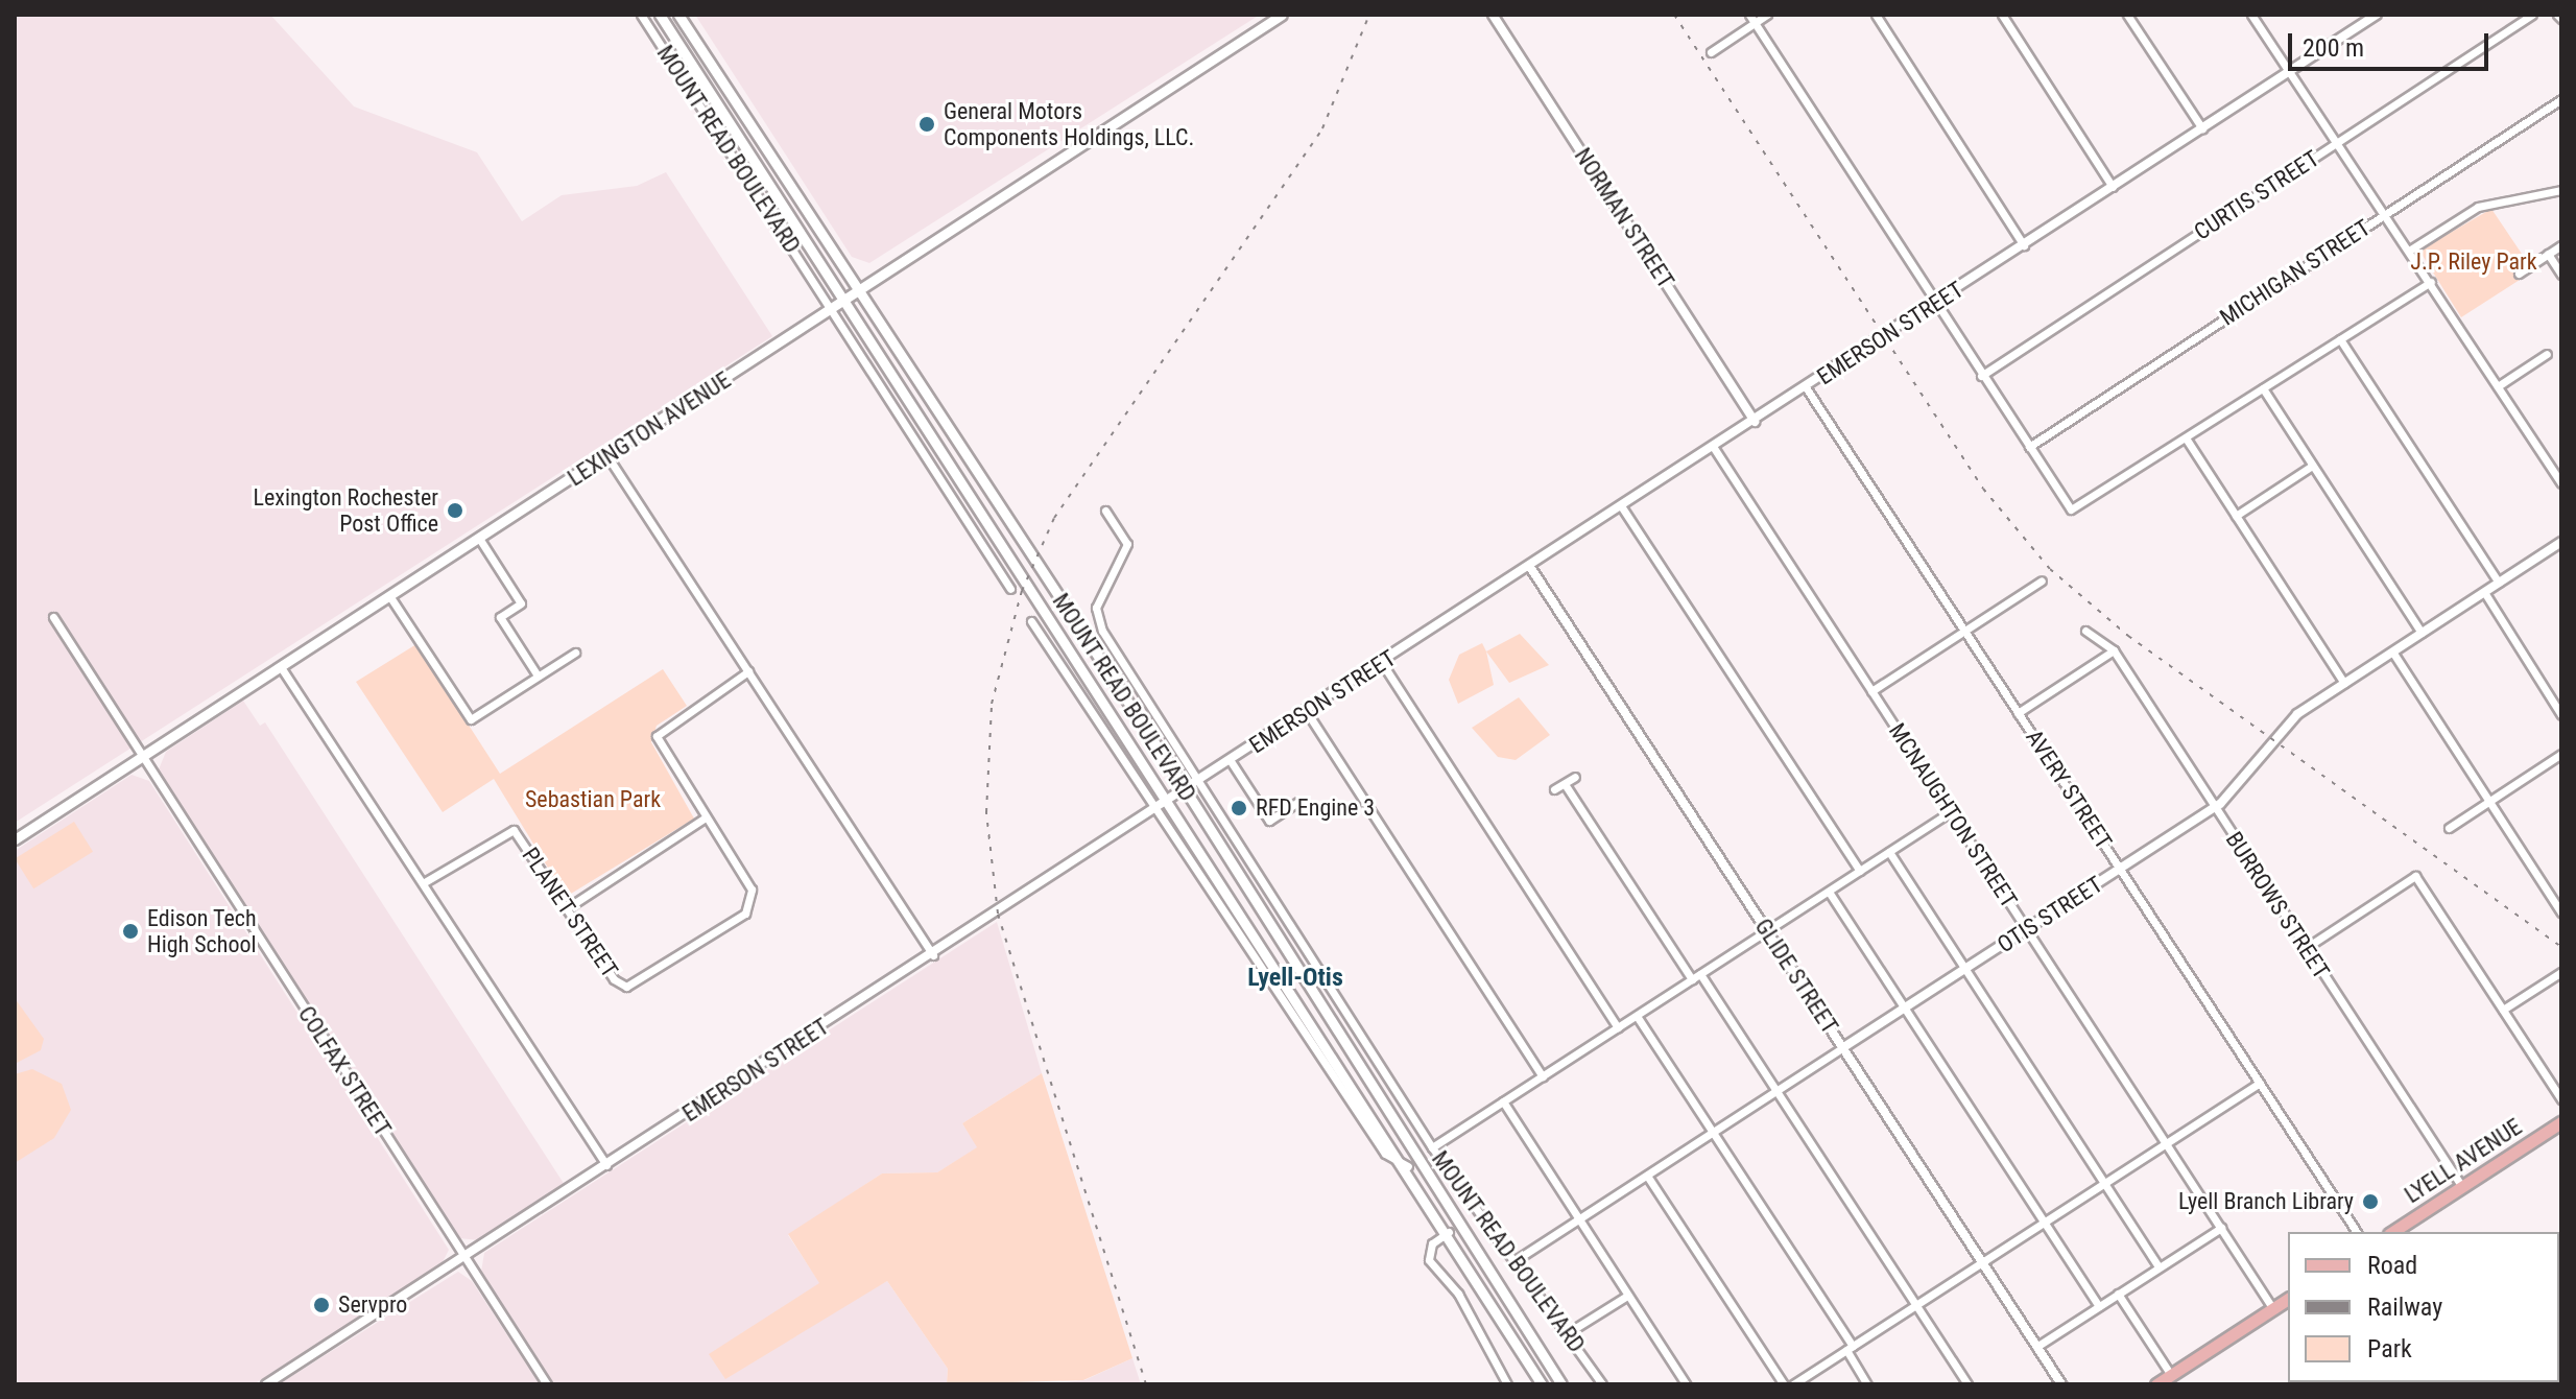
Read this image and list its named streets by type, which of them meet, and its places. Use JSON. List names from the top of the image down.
{
  "streets": {
    "main road": ["MOUNT READ BOULEVARD", "LEXINGTON AVENUE", "LYELL AVENUE"],
    "street": [
      "CURTIS STREET",
      "NORMAN STREET",
      "MICHIGAN STREET",
      "EMERSON STREET",
      "AVERY STREET",
      "MCNAUGHTON STREET",
      "BURROWS STREET",
      "PLANET STREET",
      "OTIS STREET",
      "GLIDE STREET",
      "COLFAX STREET"
    ]
  },
  "crossings": [
    ["MOUNT READ BOULEVARD", "EMERSON STREET"],
    ["MOUNT READ BOULEVARD", "LEXINGTON AVENUE"],
    ["MOUNT READ BOULEVARD", "OTIS STREET"],
    ["NORMAN STREET", "EMERSON STREET"],
    ["EMERSON STREET", "AVERY STREET"],
    ["EMERSON STREET", "MCNAUGHTON STREET"],
    ["EMERSON STREET", "GLIDE STREET"],
    ["EMERSON STREET", "COLFAX STREET"],
    ["LEXINGTON AVENUE", "COLFAX STREET"],
    ["AVERY STREET", "OTIS STREET"],
    ["MCNAUGHTON STREET", "OTIS STREET"],
    ["BURROWS STREET", "OTIS STREET"],
    ["BURROWS STREET", "LYELL AVENUE"],
    ["OTIS STREET", "GLIDE STREET"]
  ],
  "districts": ["Lyell-Otis"],
  "parks": ["J.P. Riley Park", "Sebastian Park"],
  "places": [
    "General Motors Components Holdings, LLC.",
    "Lexington Rochester Post Office",
    "RFD Engine 3",
    "Edison Tech High School",
    "Lyell Branch Library",
    "Servpro"
  ],
  "legend": ["Road", "Railway", "Park"],
  "scale_bar": "200 m"
}
